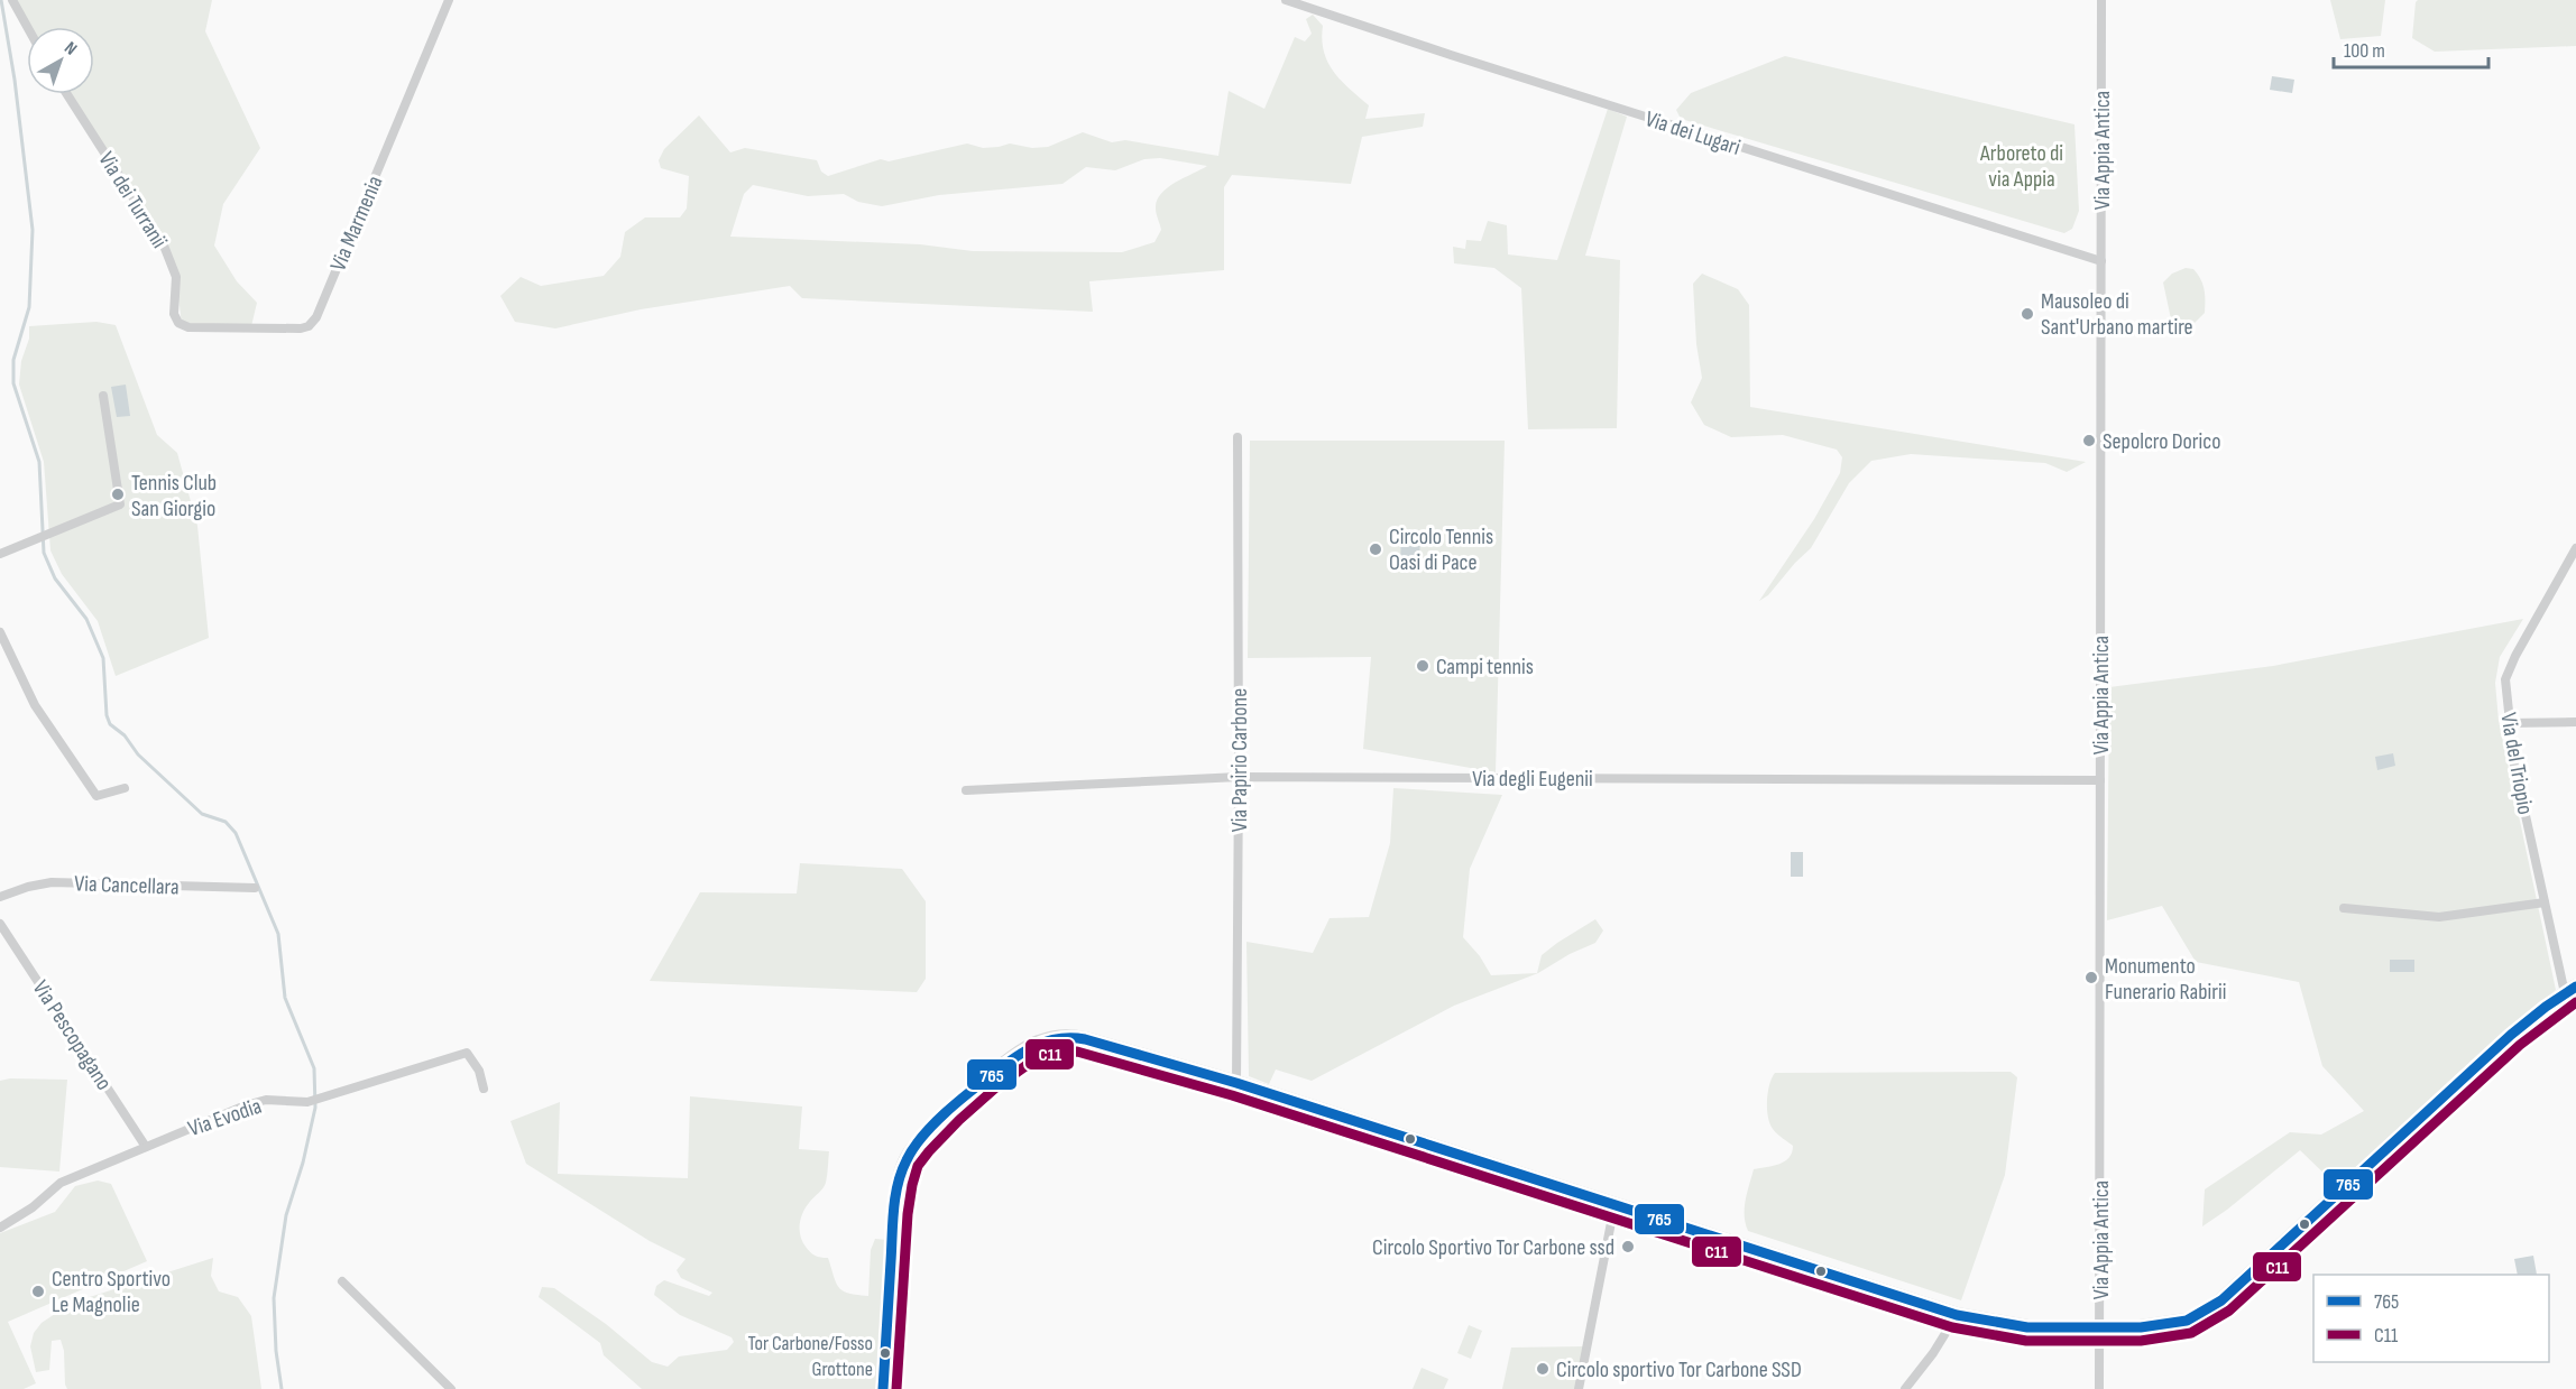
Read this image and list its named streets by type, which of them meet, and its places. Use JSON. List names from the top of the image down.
{
  "streets": {
    "street": [
      "Via dei Lugari",
      "Via Appia Antica",
      "Via dei Turranii",
      "Via Marmenia",
      "Via Papirio Carbone",
      "Via del Triopio",
      "Via degli Eugenii",
      "Via Cancellara",
      "Via Pescopagano",
      "Via Evodia"
    ]
  },
  "crossings": [
    ["Via dei Lugari", "Via Appia Antica"],
    ["Via Appia Antica", "Via degli Eugenii"],
    ["Via dei Turranii", "Via Marmenia"],
    ["Via Papirio Carbone", "Via degli Eugenii"],
    ["Via Pescopagano", "Via Evodia"]
  ],
  "parks": ["Arboreto di via Appia"],
  "places": [
    "Mausoleo di Sant'Urbano martire",
    "Sepolcro Dorico",
    "Tennis Club San Giorgio",
    "Circolo Tennis Oasi di Pace",
    "Campi tennis",
    "Monumento Funerario Rabirii",
    "Circolo Sportivo Tor Carbone ssd",
    "Centro Sportivo Le Magnolie",
    "Tor Carbone/Fosso Grottone",
    "Circolo sportivo Tor Carbone SSD"
  ],
  "lines": ["transit line 765", "transit line C11"],
  "legend": ["765", "C11"],
  "scale_bar": "100 m",
  "north": "top right"
}
